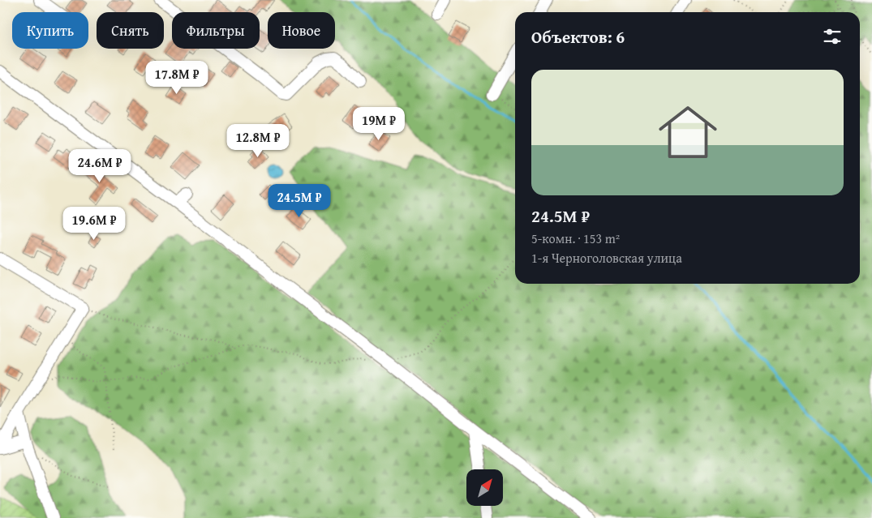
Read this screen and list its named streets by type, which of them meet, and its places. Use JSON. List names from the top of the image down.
{
  "north": "top right",
  "page": {
    "chip": [
      "Купить",
      "Снять",
      "Фильтры",
      "Новое"
    ],
    "heading": "Объектов: 6",
    "price": [
      "17.8M ₽",
      "19M ₽",
      "12.8M ₽",
      "24.6M ₽",
      "24.5M ₽",
      "19.6M ₽"
    ],
    "list": [
      {
        "name": "24.5M ₽",
        "note": "5-комн. · 153 m² · 1-я Черноголовская улица"
      }
    ]
  }
}
